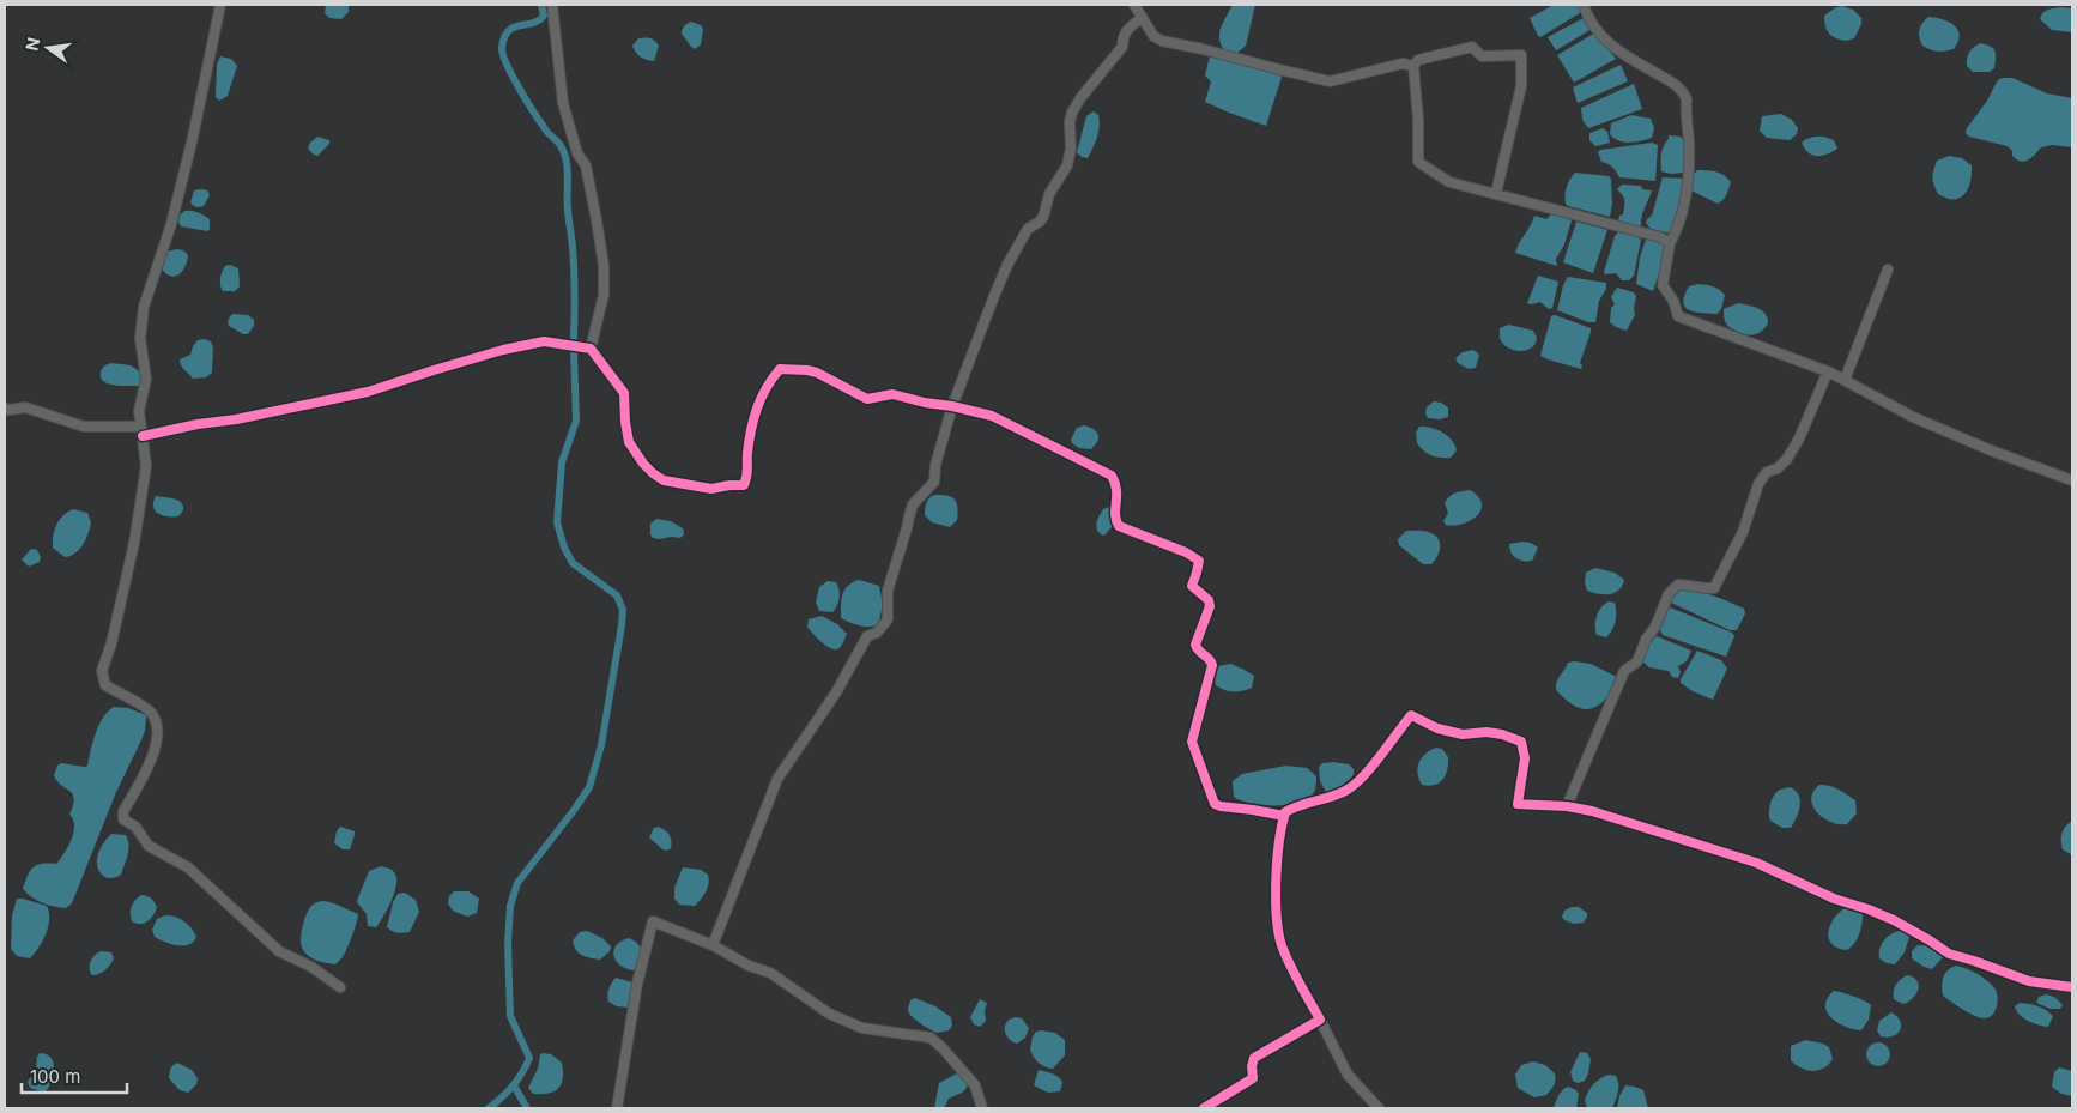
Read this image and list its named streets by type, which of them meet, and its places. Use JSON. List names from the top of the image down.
{
  "scale_bar": "100 m",
  "north": "left"
}
